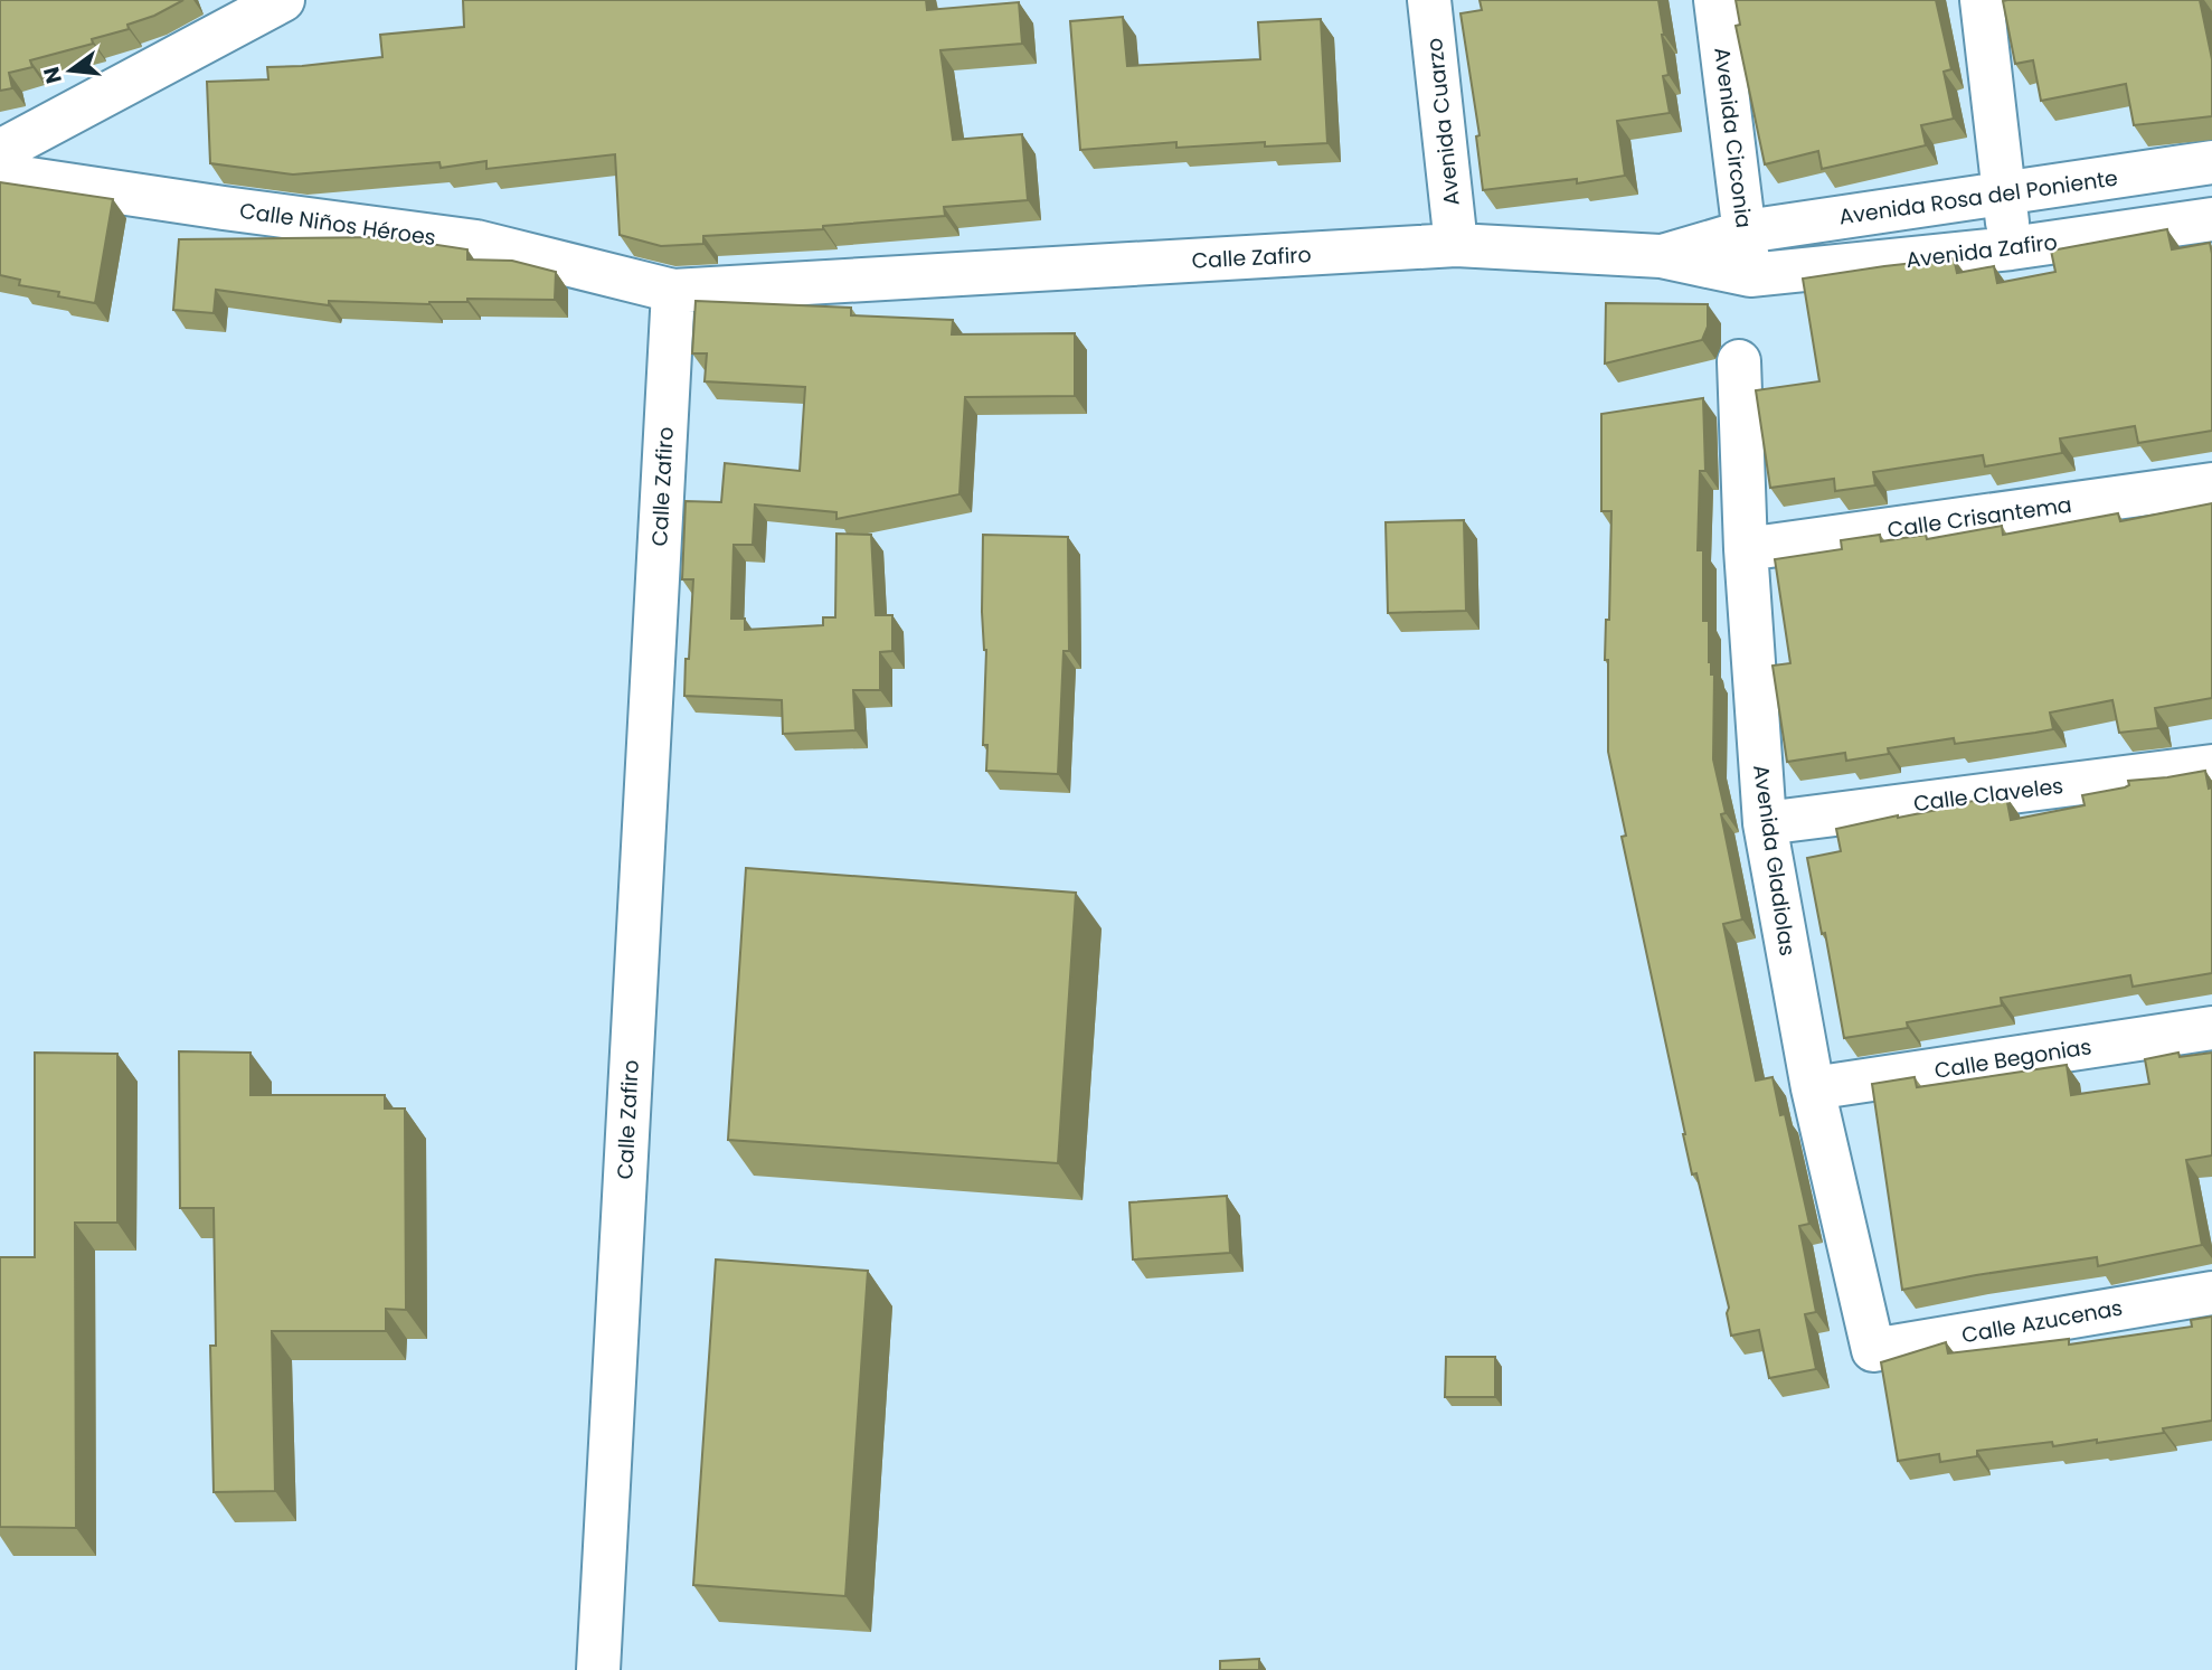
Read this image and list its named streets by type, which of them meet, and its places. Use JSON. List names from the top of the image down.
{
  "streets": {
    "street": [
      "Avenida Cuarzo",
      "Avenida Circonia",
      "Avenida Rosa del Poniente",
      "Calle Niños Héroes",
      "Avenida Zafiro",
      "Calle Zafiro",
      "Calle Crisantema",
      "Calle Claveles",
      "Avenida Gladiolas",
      "Calle Begonias",
      "Calle Azucenas"
    ]
  },
  "crossings": [
    ["Avenida Cuarzo", "Calle Zafiro"],
    ["Avenida Circonia", "Avenida Rosa del Poniente"],
    ["Avenida Circonia", "Avenida Zafiro"],
    ["Avenida Circonia", "Calle Zafiro"],
    ["Avenida Rosa del Poniente", "Calle Zafiro"],
    ["Calle Niños Héroes", "Calle Zafiro"],
    ["Avenida Zafiro", "Calle Zafiro"],
    ["Calle Crisantema", "Avenida Gladiolas"],
    ["Calle Claveles", "Avenida Gladiolas"],
    ["Avenida Gladiolas", "Calle Begonias"],
    ["Avenida Gladiolas", "Calle Azucenas"]
  ],
  "north": "left"
}
